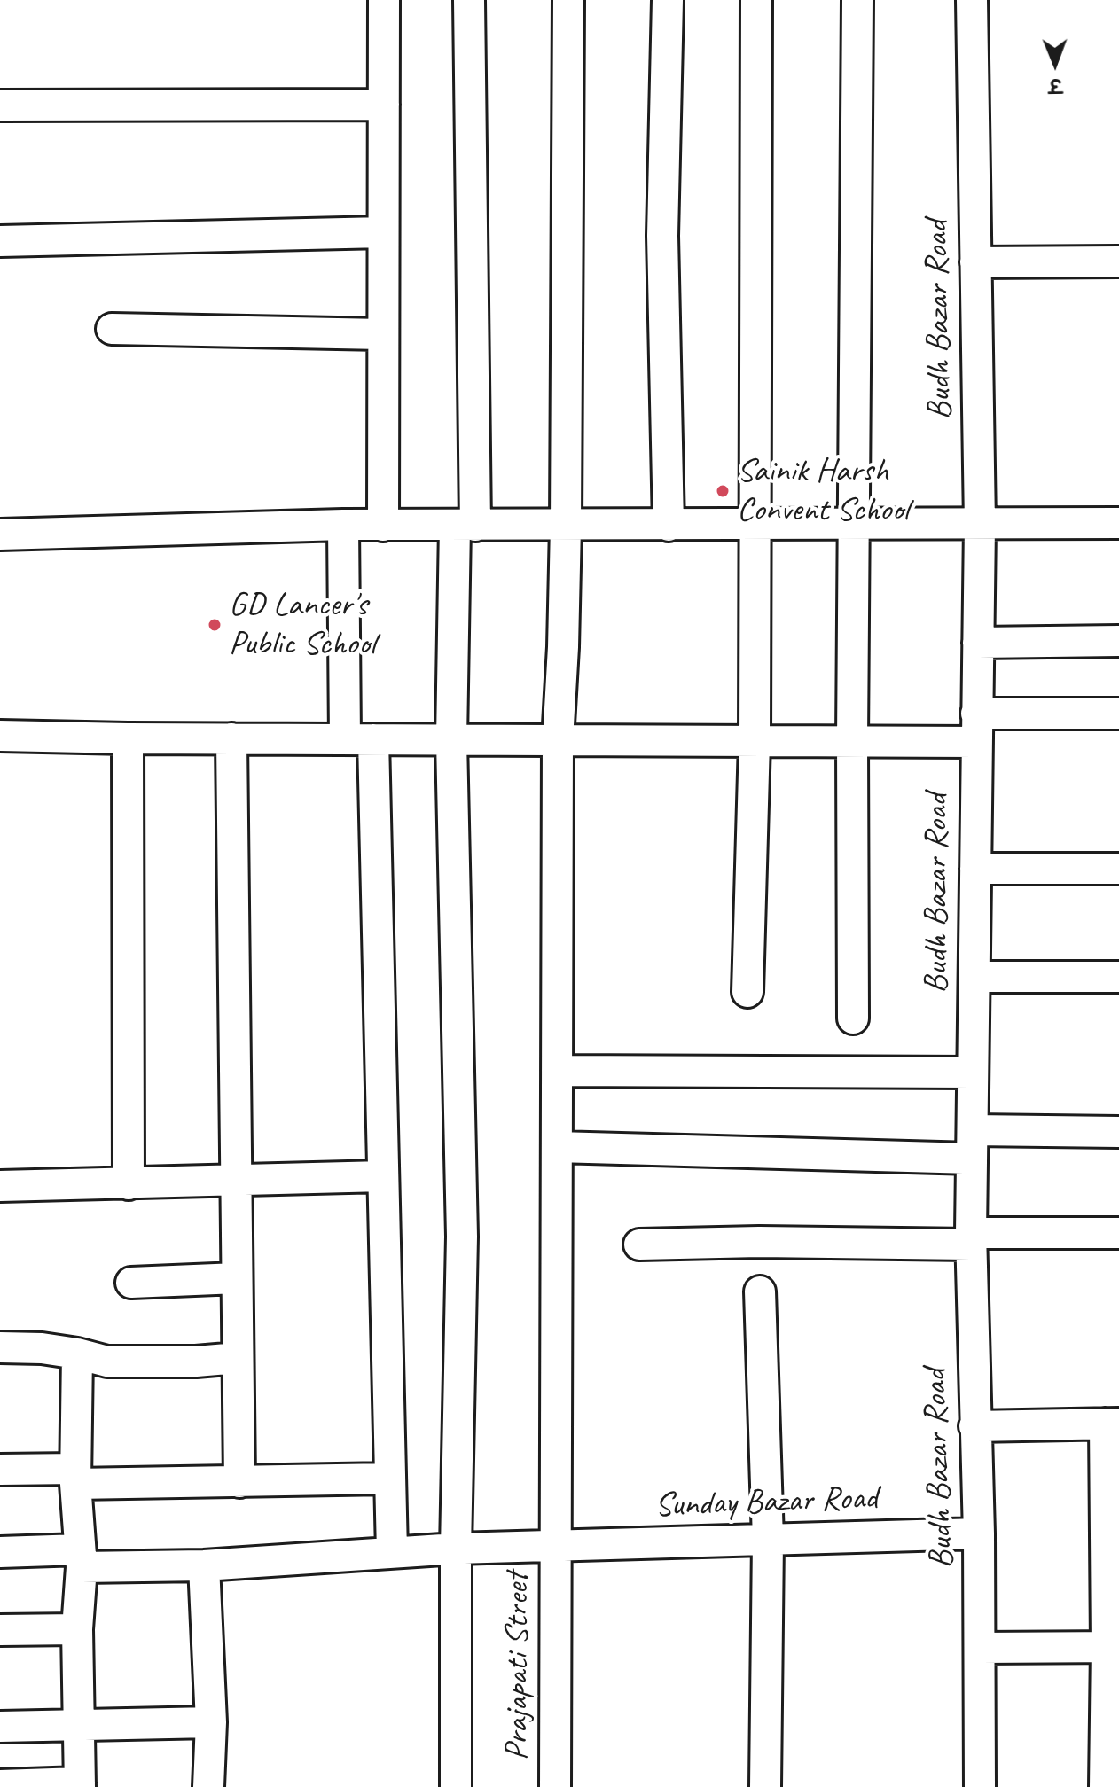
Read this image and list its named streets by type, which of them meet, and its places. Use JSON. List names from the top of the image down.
{
  "streets": {
    "street": ["Budh Bazar Road", "Sunday Bazar Road", "Prajapati Street"]
  },
  "crossings": [
    ["Budh Bazar Road", "Sunday Bazar Road"],
    ["Sunday Bazar Road", "Prajapati Street"]
  ],
  "places": ["Sainik Harsh Convent School", "GD Lancer's Public School"],
  "north": "bottom"
}
